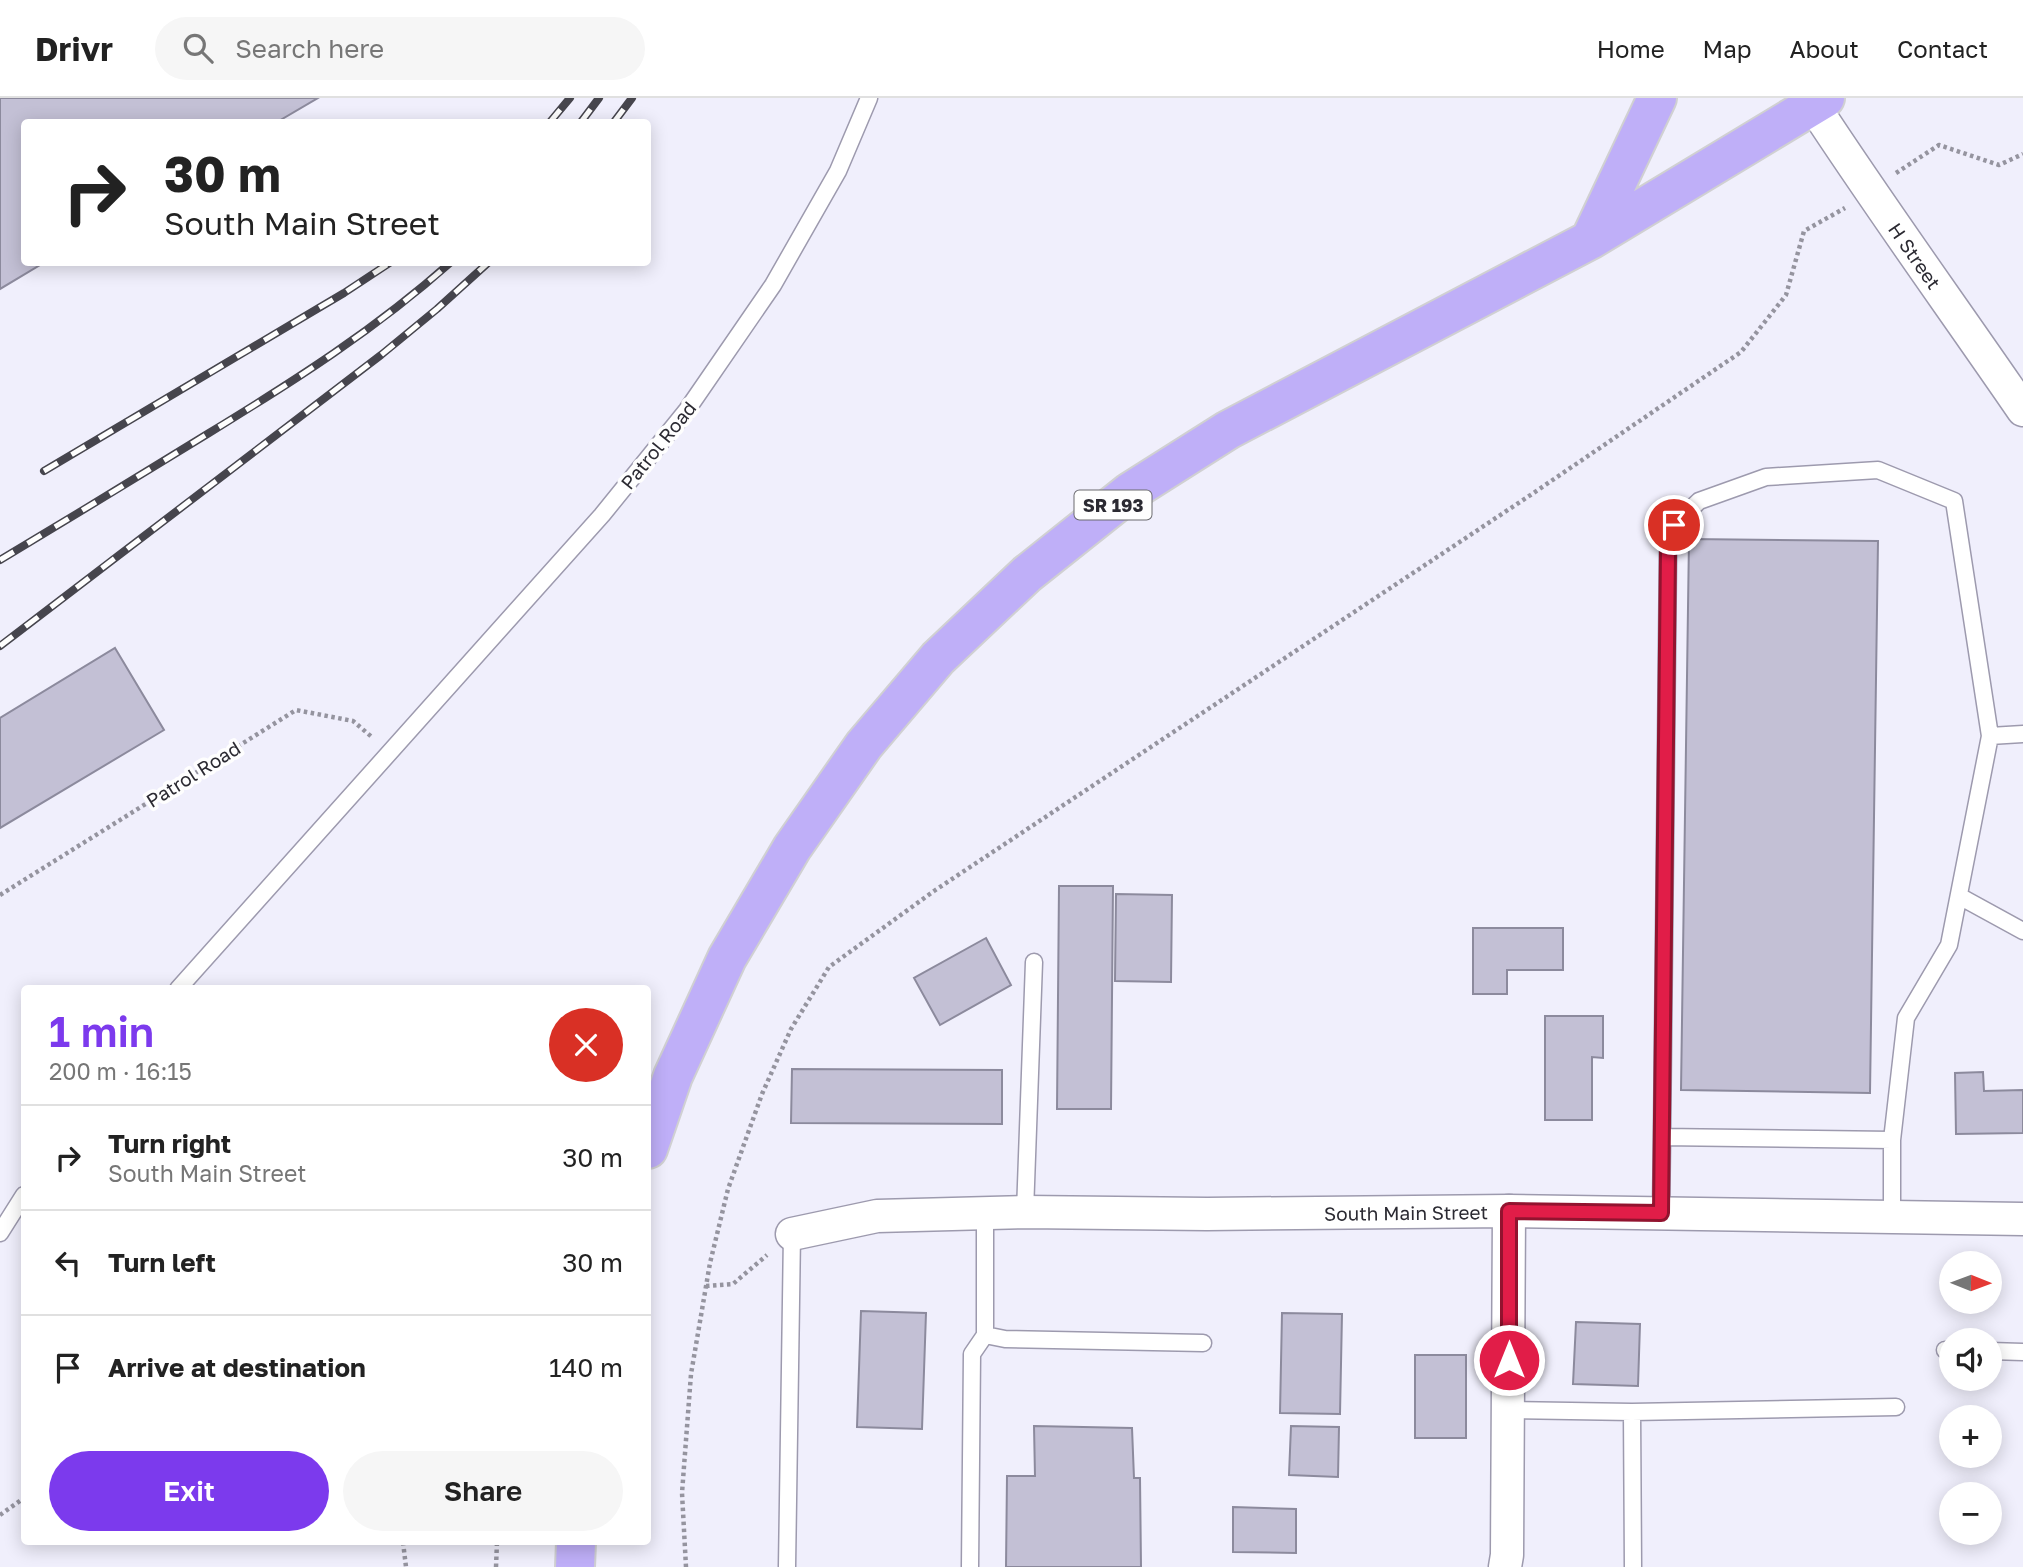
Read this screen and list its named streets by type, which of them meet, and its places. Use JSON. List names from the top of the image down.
{
  "streets": {
    "main road": ["SR 193"],
    "street": ["H Street", "South Main Street"],
    "lane": ["Patrol Road"]
  },
  "crossings": [
    ["H Street", "SR 193"]
  ],
  "north": "right",
  "page": {
    "header": "Drivr",
    "search": "Search here",
    "nav": [
      "Home",
      "Map",
      "About",
      "Contact"
    ],
    "turn": ["30 m", "South Main Street"],
    "heading": ["1 min", "200 m · 16:15"],
    "list": [
      {
        "name": "Turn right",
        "note": "South Main Street",
        "value": "30 m"
      },
      {
        "name": "Turn left",
        "value": "30 m"
      },
      {
        "name": "Arrive at destination",
        "value": "140 m"
      }
    ],
    "map_buttons": ["+", "−"],
    "buttons": ["Exit", "Share"]
  }
}
